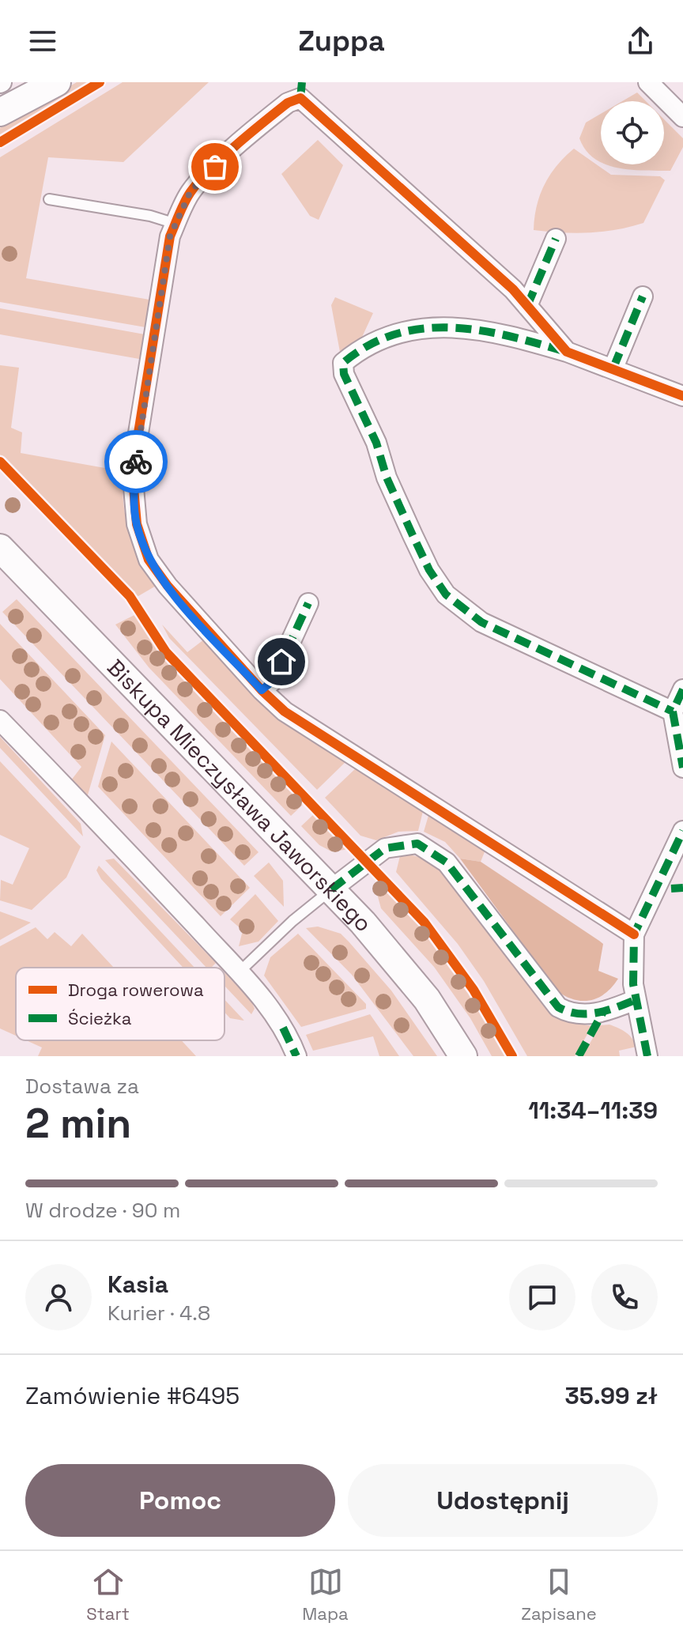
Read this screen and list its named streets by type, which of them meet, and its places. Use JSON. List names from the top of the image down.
{
  "streets": {
    "street": ["Biskupa Mieczysława Jaworskiego"]
  },
  "legend": ["Droga rowerowa", "Ścieżka"],
  "page": {
    "header": "Zuppa",
    "heading": ["2 min", "Dostawa za", "11:34–11:39"],
    "panel": [
      "Kasia",
      "Kurier · 4.8",
      "Zamówienie #6495",
      "35.99 zł"
    ],
    "bar": "W drodze · 90 m",
    "buttons": ["Pomoc", "Udostępnij"],
    "tabs": ["Start", "Mapa", "Zapisane"]
  }
}
